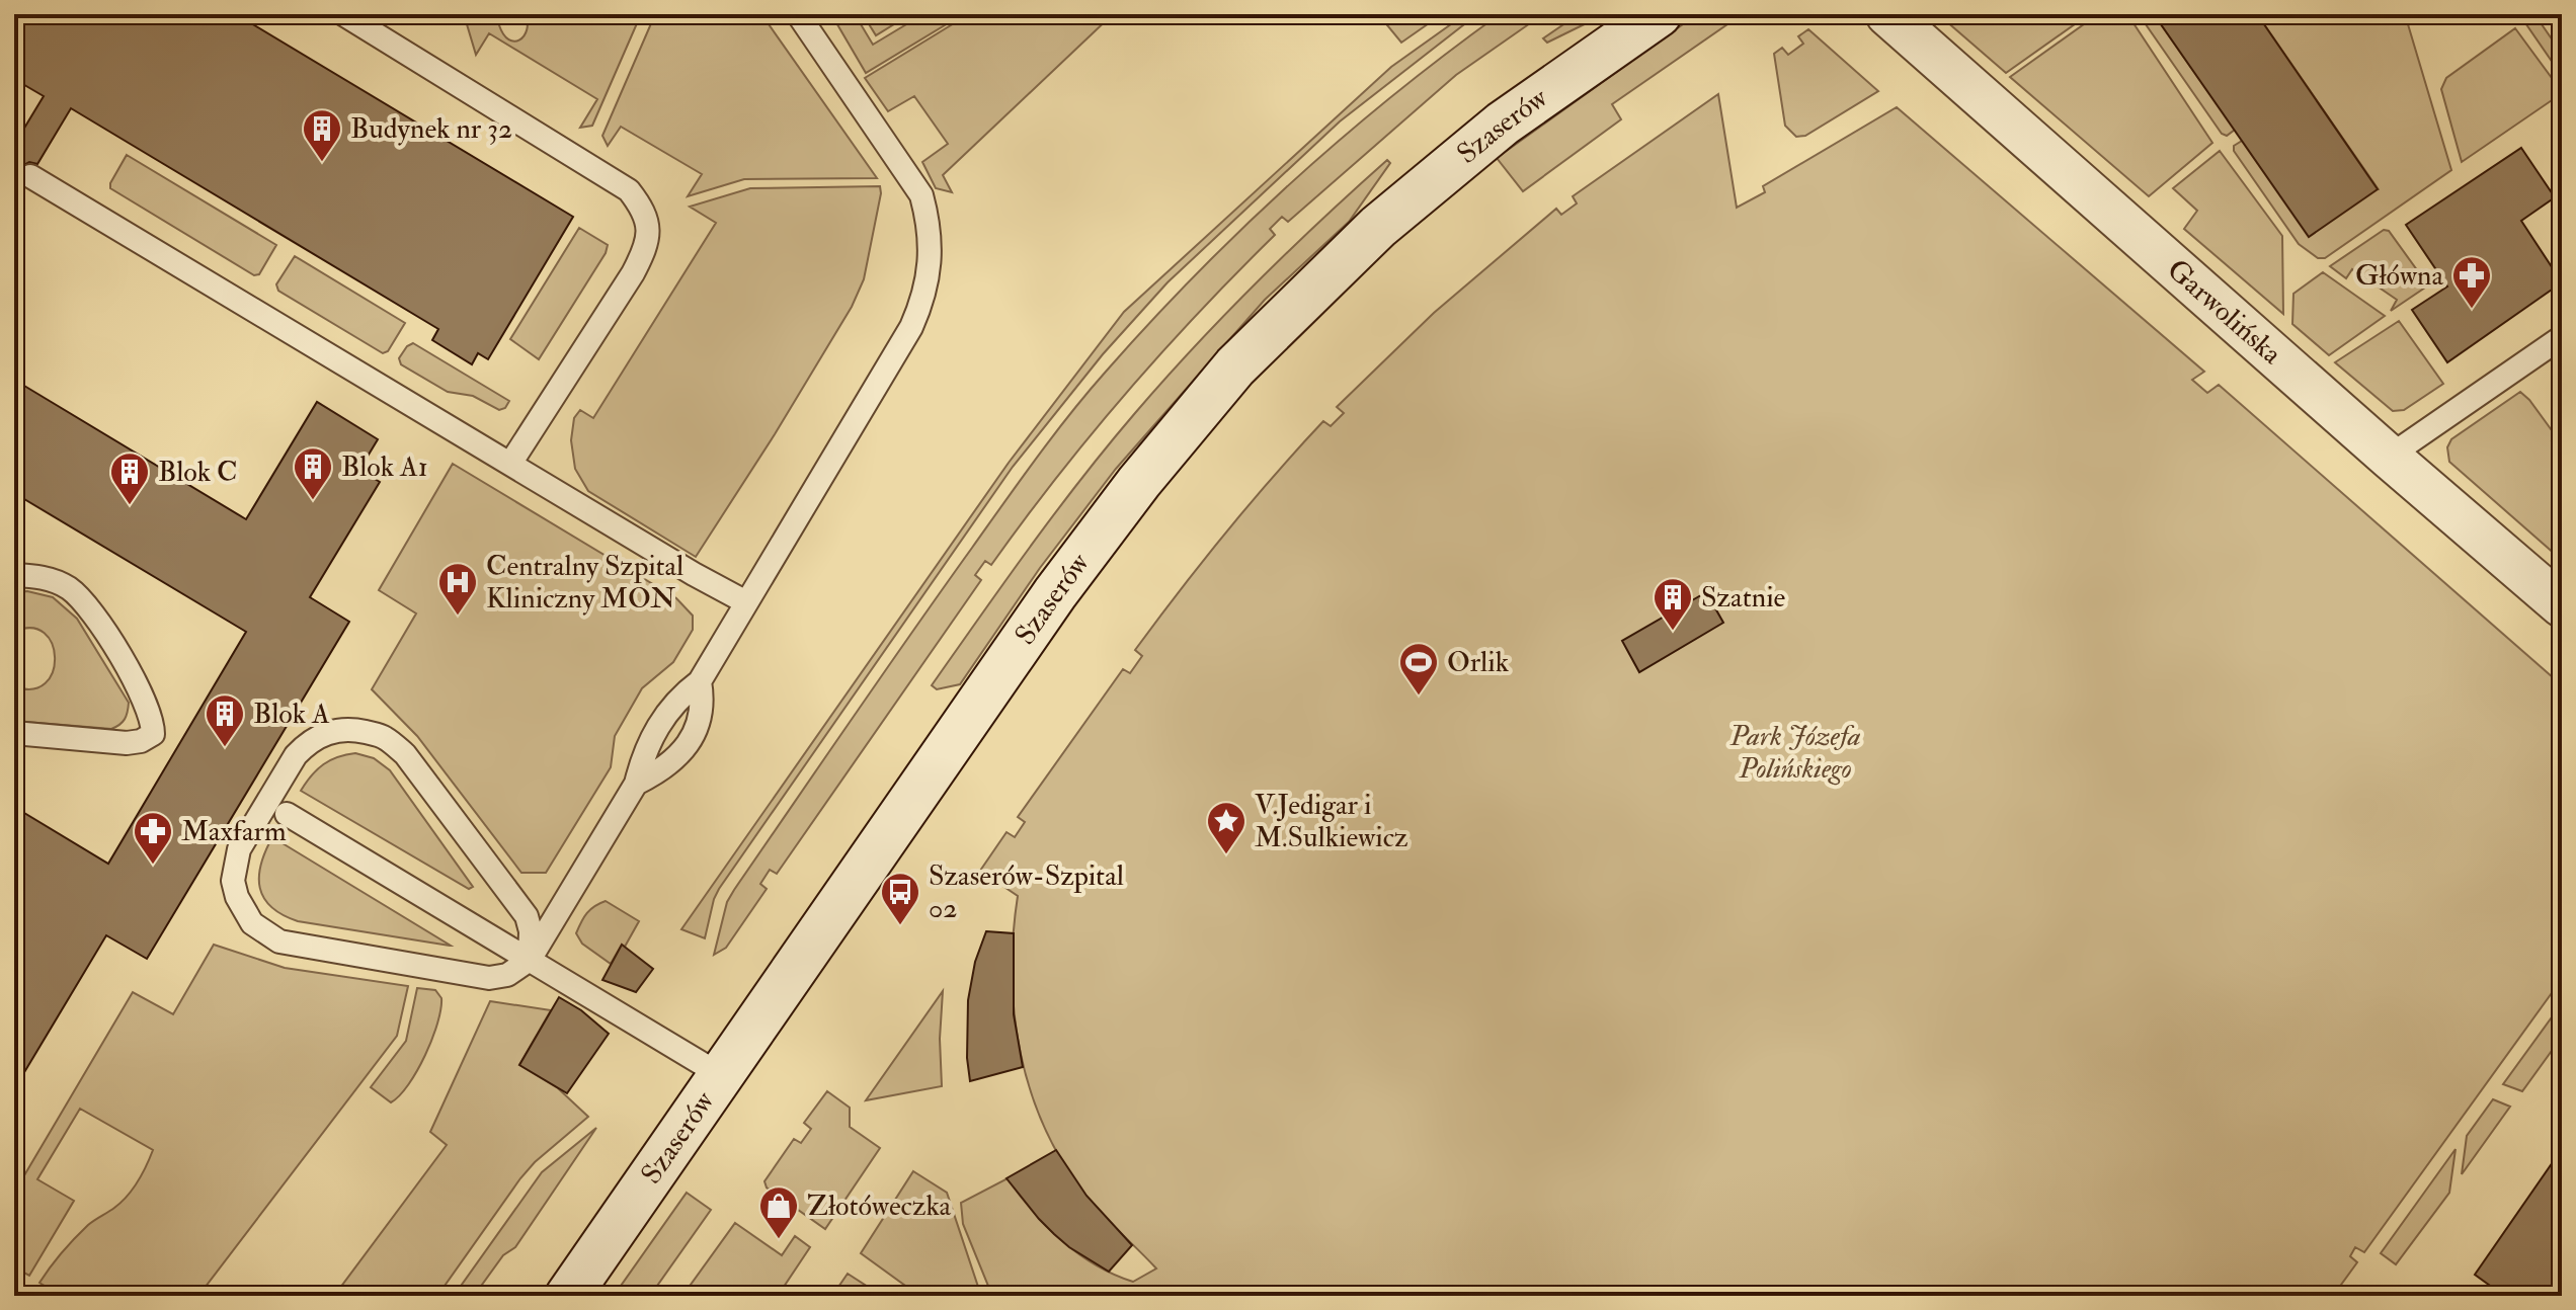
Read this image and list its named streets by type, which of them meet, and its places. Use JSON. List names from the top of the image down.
{
  "streets": {
    "street": ["Szaserów", "Garwolińska"]
  },
  "parks": ["Park Józefa Polińskiego"],
  "places": {
    "building": [
      "Budynek nr 32",
      "Blok A1",
      "Blok C",
      "Szatnie",
      "Blok A"
    ],
    "pharmacy": ["Główna", "Maxfarm"],
    "hospital": ["Centralny Szpital Kliniczny MON"],
    "sports": ["Orlik"],
    "place": ["V.Jedigar i M.Sulkiewicz"],
    "bus stop": ["Szaserów-Szpital 02"],
    "shop": ["Złotóweczka"]
  }
}
